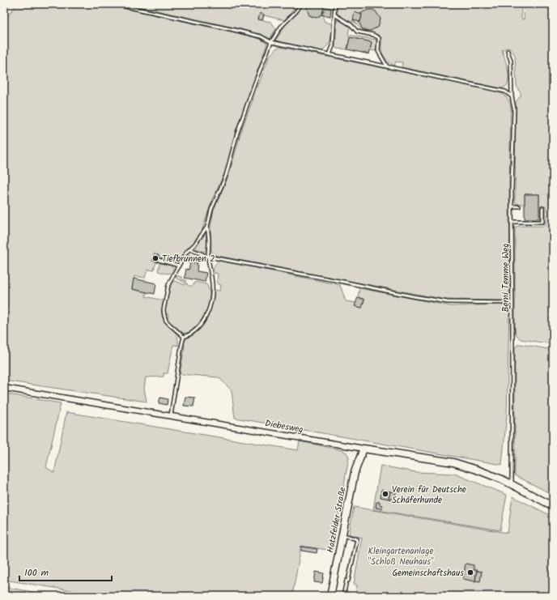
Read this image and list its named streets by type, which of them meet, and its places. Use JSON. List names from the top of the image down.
{
  "streets": {
    "street": ["Diebesweg", "Hatzfelder Straße"],
    "lane": ["Berni Temme Weg"]
  },
  "crossings": [
    ["Berni Temme Weg", "Diebesweg"],
    ["Diebesweg", "Hatzfelder Straße"]
  ],
  "parks": ["Kleingartenanlage \"Schloß Neuhaus\""],
  "places": ["Tiefbrunnen 2", "Verein für Deutsche Schäferhunde", "Gemeinschaftshaus"],
  "scale_bar": "100 m"
}
